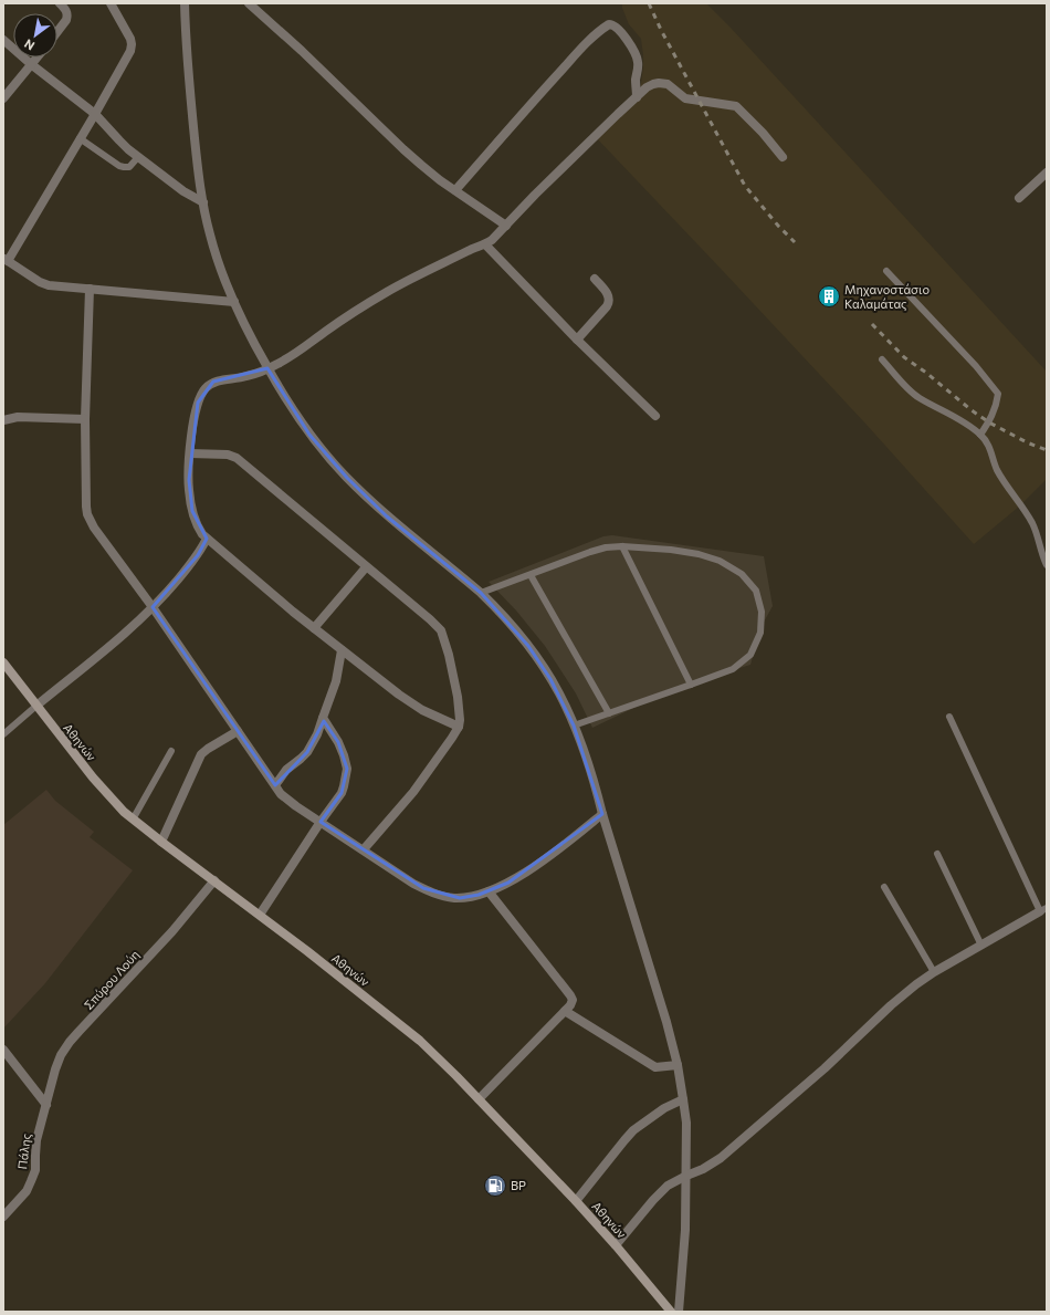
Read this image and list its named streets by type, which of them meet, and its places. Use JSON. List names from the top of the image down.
{
  "streets": {
    "main road": ["Αθηνών"],
    "street": ["Σπύρου Λούη", "Πάλης"]
  },
  "crossings": [
    ["Αθηνών", "Σπύρου Λούη"],
    ["Σπύρου Λούη", "Πάλης"]
  ],
  "places": {
    "building": ["Μηχανοστάσιο Καλαμάτας"],
    "fuel station": ["BP"]
  },
  "north": "bottom left"
}
